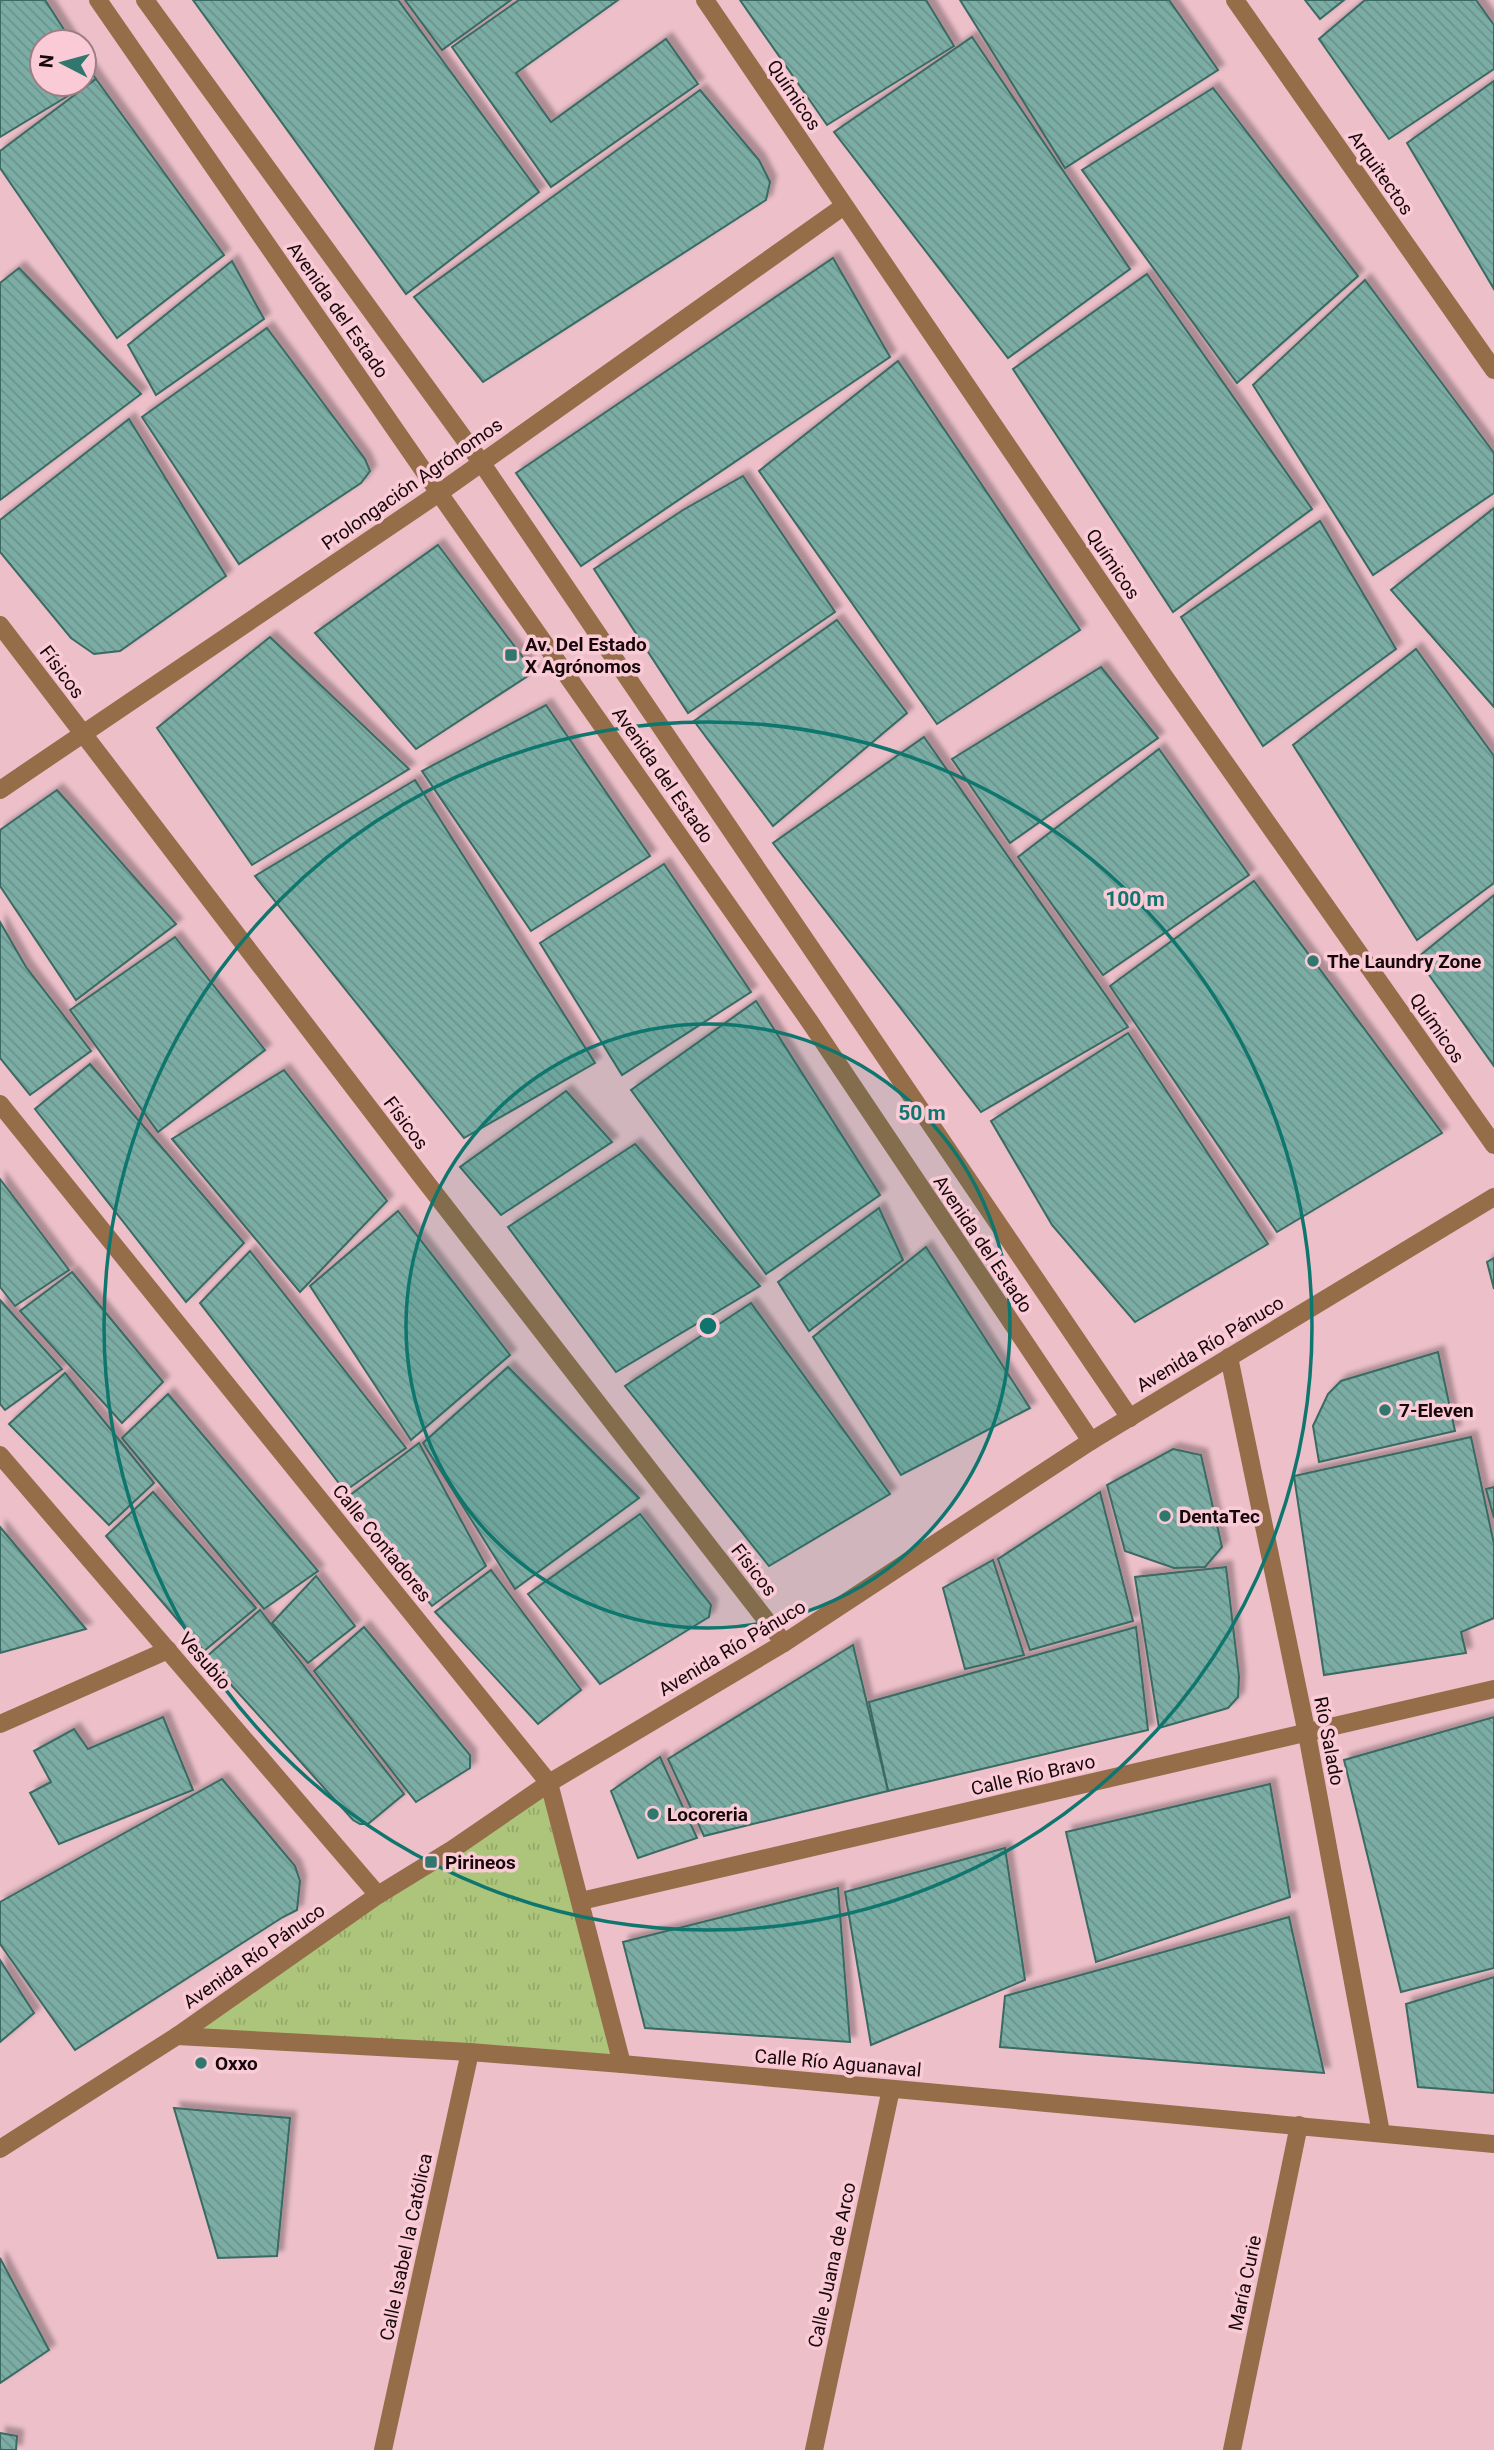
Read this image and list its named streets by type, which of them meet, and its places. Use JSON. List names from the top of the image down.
{
  "streets": {
    "street": [
      "Químicos",
      "Arquitectos",
      "Avenida del Estado",
      "Prolongación Agrónomos",
      "Físicos",
      "Avenida Río Pánuco",
      "Calle Contadores",
      "Vesubio",
      "Río Salado",
      "Calle Río Bravo",
      "Calle Río Aguanaval",
      "Calle Isabel la Católica",
      "Calle Juana de Arco",
      "María Curie"
    ]
  },
  "crossings": [
    ["Químicos", "Prolongación Agrónomos"],
    ["Avenida del Estado", "Prolongación Agrónomos"],
    ["Avenida del Estado", "Avenida Río Pánuco"],
    ["Prolongación Agrónomos", "Físicos"],
    ["Físicos", "Avenida Río Pánuco"],
    ["Avenida Río Pánuco", "Calle Contadores"],
    ["Avenida Río Pánuco", "Vesubio"],
    ["Avenida Río Pánuco", "Río Salado"],
    ["Avenida Río Pánuco", "Calle Río Aguanaval"],
    ["Calle Contadores", "Calle Río Bravo"],
    ["Calle Contadores", "Calle Río Aguanaval"],
    ["Río Salado", "Calle Río Bravo"],
    ["Río Salado", "Calle Río Aguanaval"],
    ["Calle Río Aguanaval", "Calle Isabel la Católica"],
    ["Calle Río Aguanaval", "Calle Juana de Arco"],
    ["Calle Río Aguanaval", "María Curie"]
  ],
  "places": {
    "transit": ["Av. Del Estado X Agrónomos", "Pirineos"],
    "other": [
      "The Laundry Zone",
      "7-Eleven",
      "DentaTec",
      "Locoreria",
      "Oxxo"
    ]
  },
  "north": "left",
  "rings": ["100 m", "50 m"]
}
